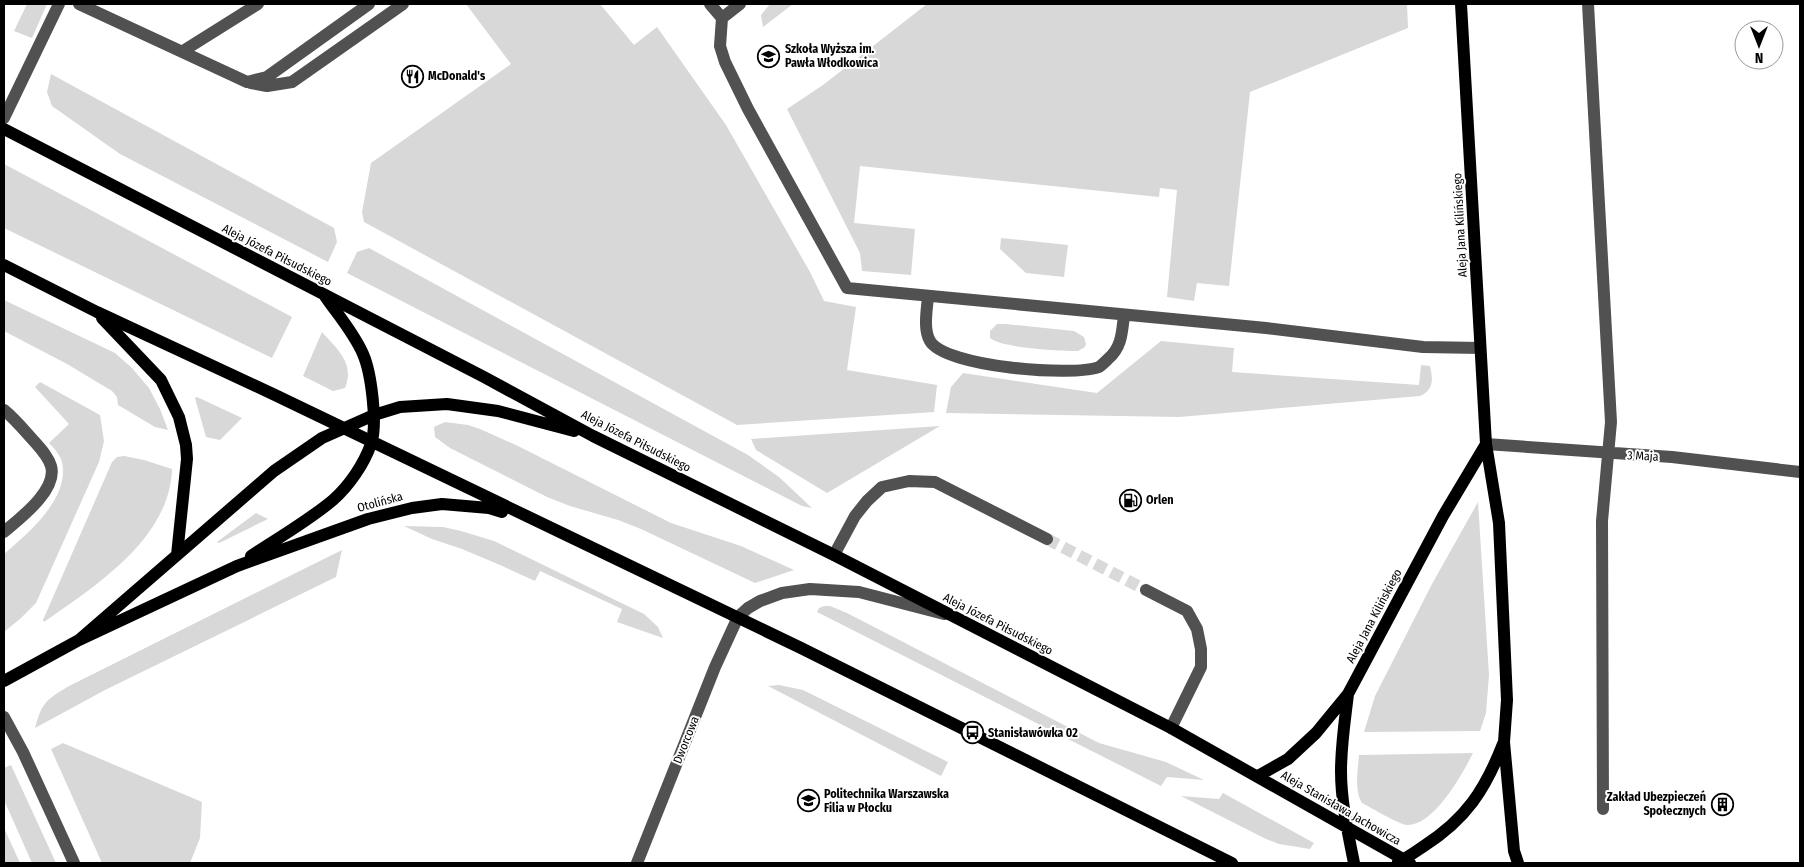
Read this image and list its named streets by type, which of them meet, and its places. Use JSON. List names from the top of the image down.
{
  "streets": {
    "main road": [
      "Aleja Jana Kilińskiego",
      "Aleja Józefa Piłsudskiego",
      "Otolińska",
      "Aleja Stanisława Jachowicza"
    ],
    "street": ["3 Maja", "Dworcowa"]
  },
  "crossings": [
    ["Aleja Jana Kilińskiego", "Aleja Józefa Piłsudskiego"],
    ["Aleja Jana Kilińskiego", "3 Maja"],
    ["Aleja Jana Kilińskiego", "Aleja Stanisława Jachowicza"],
    ["Aleja Józefa Piłsudskiego", "Otolińska"],
    ["Aleja Józefa Piłsudskiego", "Aleja Stanisława Jachowicza"]
  ],
  "places": {
    "school or university": ["Szkoła Wyższa im. Pawła Włodkowica", "Politechnika Warszawska Filia w Płocku"],
    "restaurant": ["McDonald's"],
    "fuel station": ["Orlen"],
    "bus stop": ["Stanisławówka 02"],
    "building": ["Zakład Ubezpieczeń Społecznych"]
  },
  "north": "bottom"
}
